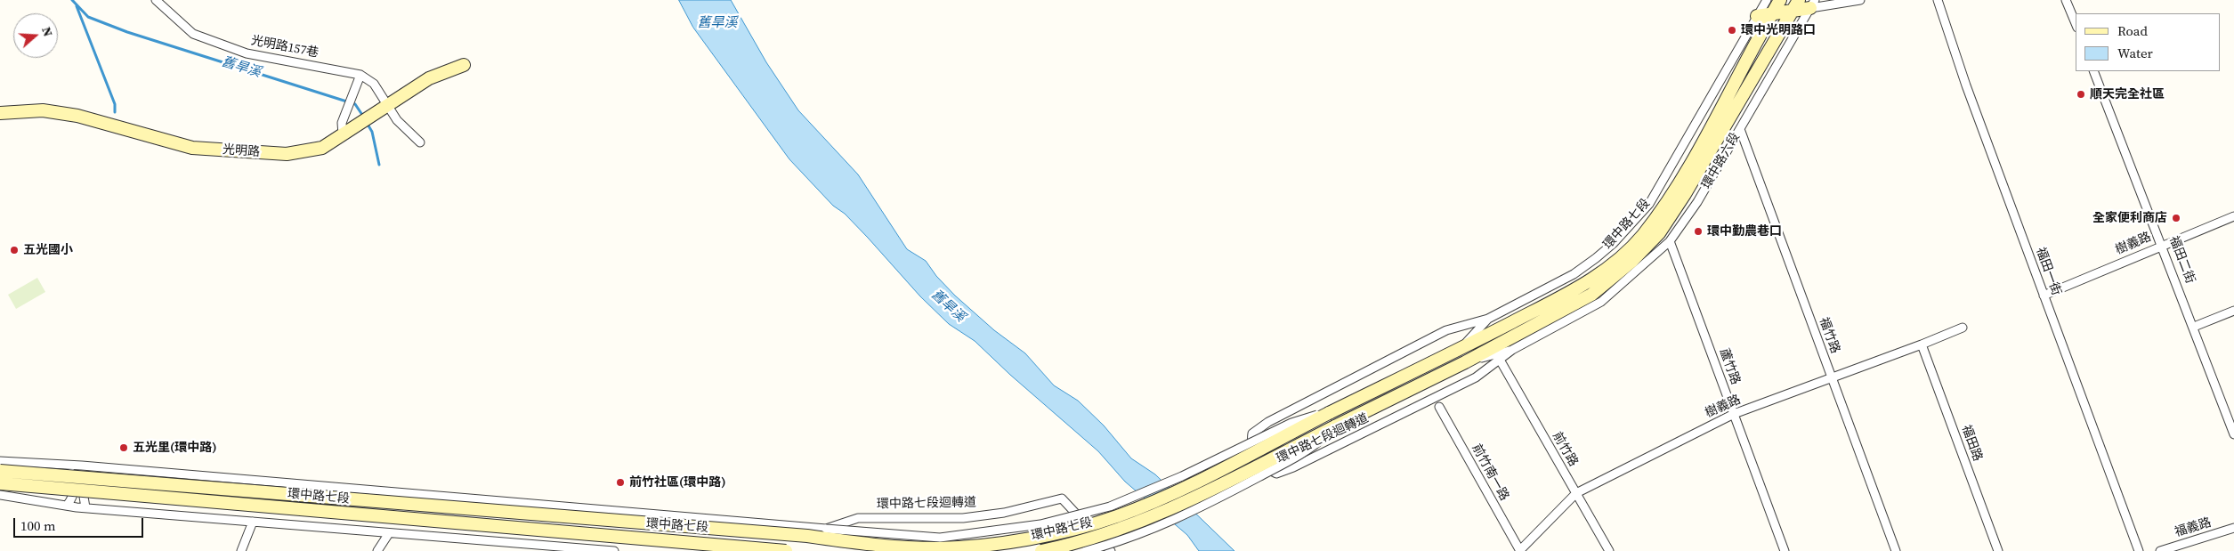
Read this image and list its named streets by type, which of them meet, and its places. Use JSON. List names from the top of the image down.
{
  "streets": {
    "street": [
      "光明路157巷",
      "光明路",
      "環中路六段",
      "環中路七段",
      "樹義路",
      "福田二街",
      "福田一街",
      "福竹路",
      "蘆竹路",
      "環中路七段迴轉道",
      "福田路",
      "前竹路",
      "前竹南一路",
      "福義路"
    ]
  },
  "crossings": [
    ["環中路六段", "環中路七段"],
    ["環中路六段", "福竹路"],
    ["環中路六段", "蘆竹路"],
    ["環中路七段", "環中路七段迴轉道"],
    ["樹義路", "福田二街"],
    ["樹義路", "福田一街"],
    ["樹義路", "福竹路"],
    ["樹義路", "蘆竹路"],
    ["樹義路", "福田路"],
    ["樹義路", "前竹路"],
    ["樹義路", "前竹南一路"],
    ["環中路七段迴轉道", "前竹路"]
  ],
  "water": ["舊旱溪"],
  "places": [
    "環中光明路口",
    "順天完全社區",
    "全家便利商店",
    "環中勤農巷口",
    "五光國小",
    "五光里(環中路)",
    "前竹社區(環中路)"
  ],
  "legend": ["Road", "Water"],
  "scale_bar": "100 m",
  "north": "right"
}
